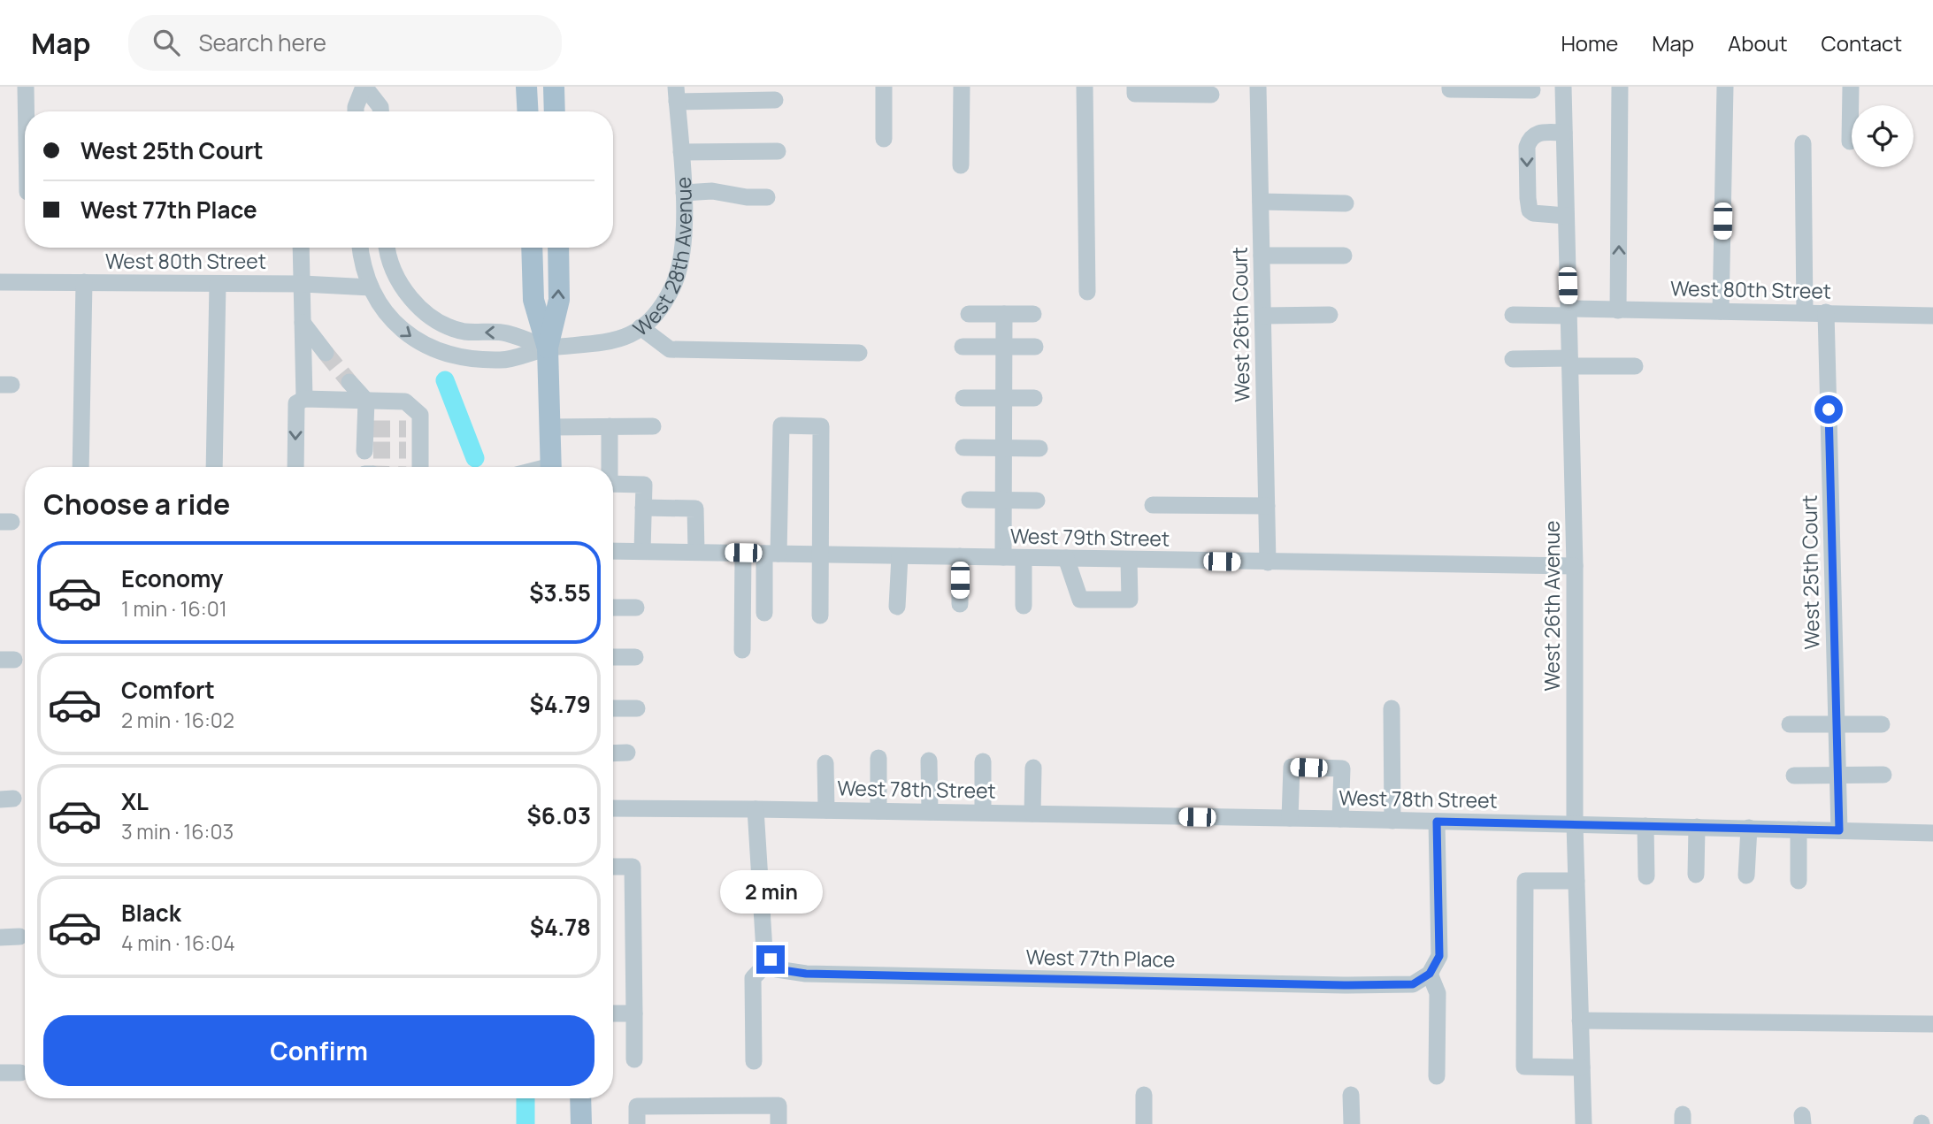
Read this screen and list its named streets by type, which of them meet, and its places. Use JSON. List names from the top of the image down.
{
  "streets": {
    "street": [
      "West 28th Avenue",
      "West 80th Street",
      "West 26th Court",
      "West 79th Street",
      "West 25th Court",
      "West 26th Avenue",
      "West 78th Street",
      "West 77th Place"
    ]
  },
  "crossings": [
    ["West 28th Avenue", "West 80th Street"],
    ["West 80th Street", "West 25th Court"],
    ["West 80th Street", "West 26th Avenue"],
    ["West 26th Court", "West 79th Street"],
    ["West 79th Street", "West 26th Avenue"],
    ["West 25th Court", "West 78th Street"],
    ["West 26th Avenue", "West 78th Street"]
  ],
  "page": {
    "header": "Map",
    "search": "Search here",
    "nav": [
      "Home",
      "Map",
      "About",
      "Contact"
    ],
    "banner": ["West 25th Court", "West 77th Place"],
    "heading": "Choose a ride",
    "list": [
      {
        "name": "Economy",
        "note": "1 min · 16:01",
        "value": "$3.55"
      },
      {
        "name": "Comfort",
        "note": "2 min · 16:02",
        "value": "$4.79"
      },
      {
        "name": "XL",
        "note": "3 min · 16:03",
        "value": "$6.03"
      },
      {
        "name": "Black",
        "note": "4 min · 16:04",
        "value": "$4.78"
      }
    ],
    "bubble": "2 min",
    "buttons": "Confirm"
  }
}
